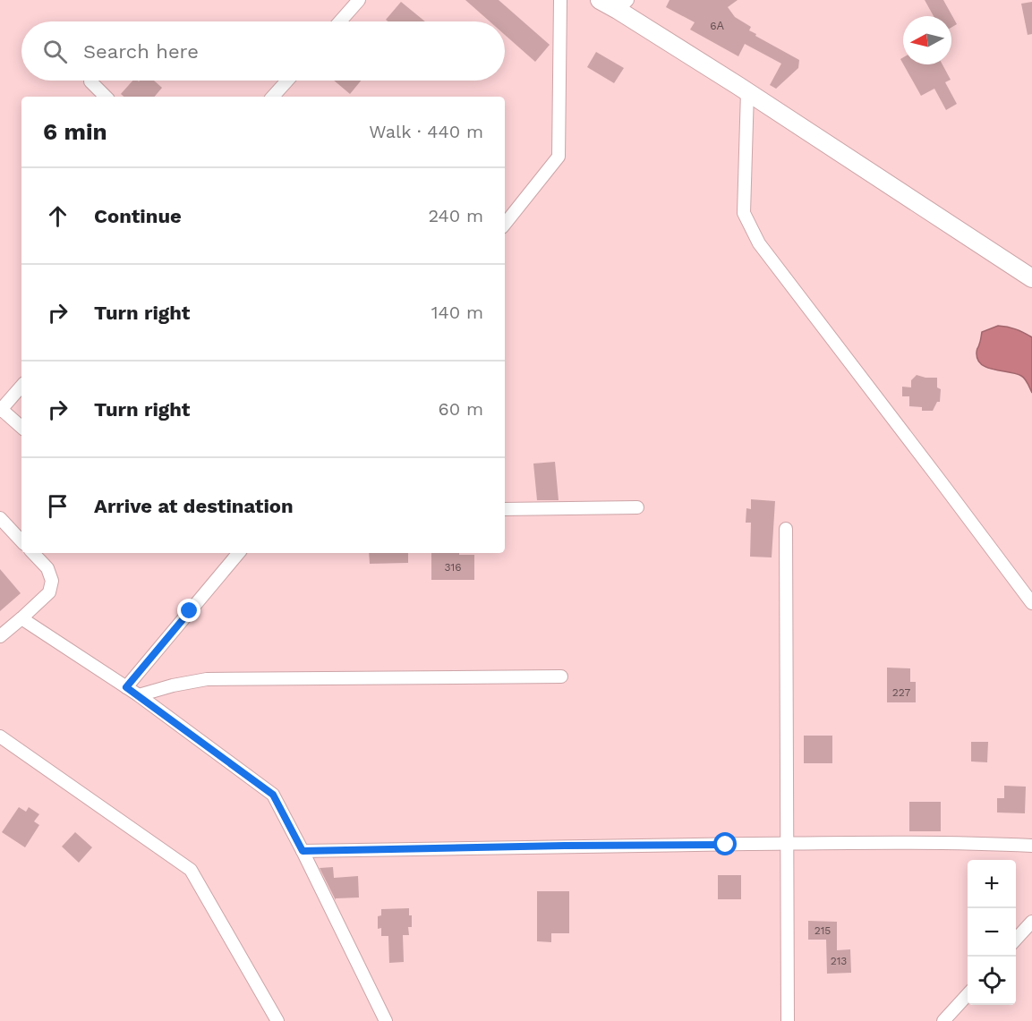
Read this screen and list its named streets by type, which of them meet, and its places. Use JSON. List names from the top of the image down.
{
  "house_numbers": [
    "6А",
    "316",
    "227",
    "215",
    "213"
  ],
  "north": "left",
  "page": {
    "search": "Search here",
    "heading": ["6 min", "Walk · 440 m"],
    "list": [
      ["Continue", "240 m"],
      ["Turn right", "140 m"],
      ["Turn right", "60 m"],
      "Arrive at destination"
    ],
    "map_buttons": ["+", "−"]
  }
}
